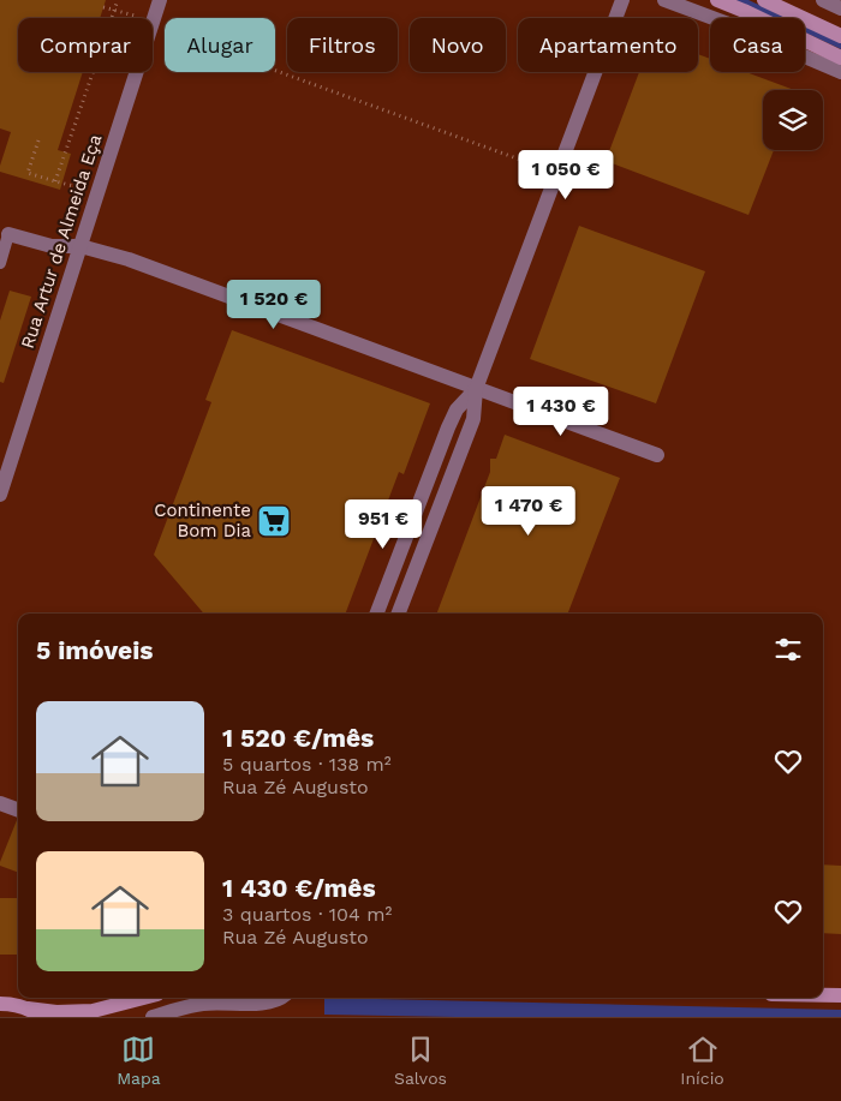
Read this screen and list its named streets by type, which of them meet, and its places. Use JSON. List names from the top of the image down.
{
  "streets": {
    "street": ["Rua Artur de Almeida Eça"]
  },
  "places": {
    "supermarket": ["Continente Bom Dia"]
  },
  "page": {
    "chip": [
      "Comprar",
      "Alugar",
      "Filtros",
      "Novo",
      "Apartamento",
      "Casa"
    ],
    "price": [
      "1 050 €",
      "1 520 €",
      "1 430 €",
      "1 470 €",
      "951 €"
    ],
    "heading": "5 imóveis",
    "list": [
      {
        "name": "1 520 €/mês",
        "note": "5 quartos · 138 m² · Rua Zé Augusto"
      },
      {
        "name": "1 430 €/mês",
        "note": "3 quartos · 104 m² · Rua Zé Augusto"
      }
    ],
    "tabs": ["Mapa", "Salvos", "Início"]
  }
}
